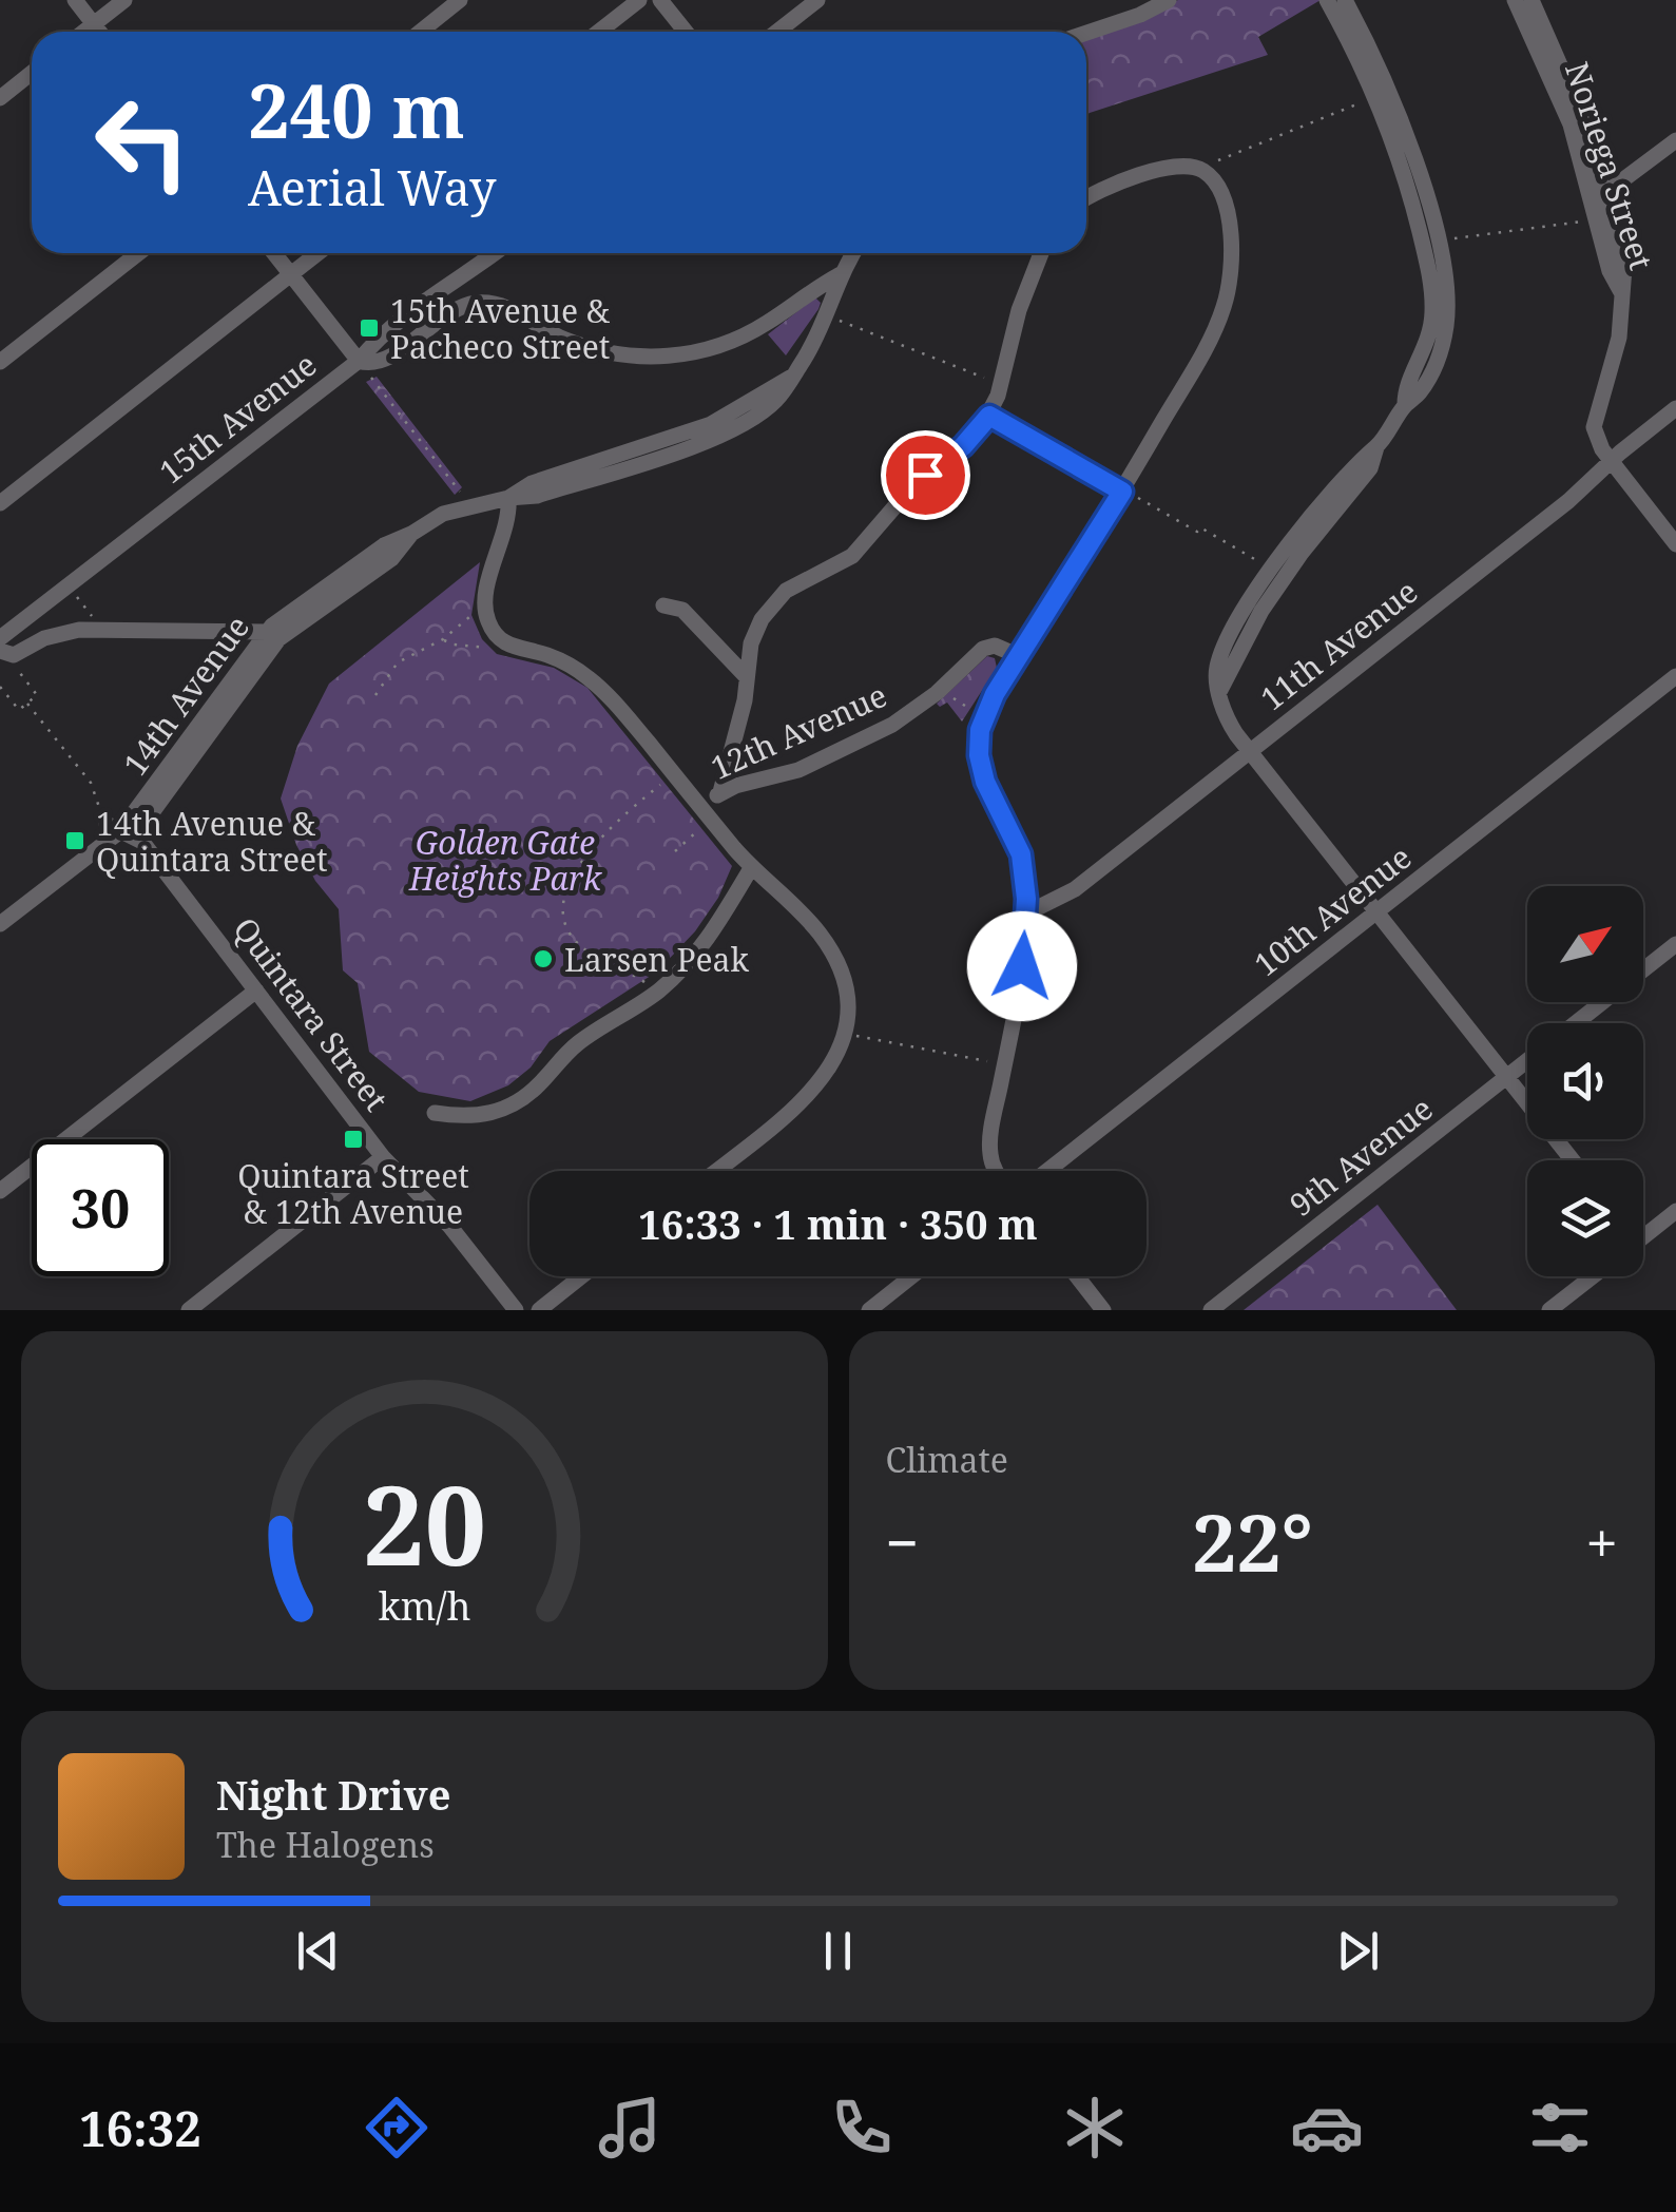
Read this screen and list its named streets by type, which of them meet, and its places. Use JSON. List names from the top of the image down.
{
  "streets": {
    "street": [
      "Noriega Street",
      "15th Avenue",
      "11th Avenue",
      "14th Avenue",
      "12th Avenue",
      "10th Avenue",
      "Quintara Street",
      "9th Avenue"
    ]
  },
  "crossings": [
    ["Noriega Street", "11th Avenue"],
    ["14th Avenue", "Quintara Street"]
  ],
  "parks": ["Golden Gate Heights Park"],
  "places": {
    "transit": ["15th Avenue & Pacheco Street", "14th Avenue & Quintara Street", "Quintara Street & 12th Avenue"],
    "other": ["Larsen Peak"]
  },
  "north": "top right",
  "page": {
    "turn": ["240 m", "Aerial Way"],
    "limit": "30",
    "trip": "16:33 · 1 min · 350 m",
    "tile": "Climate",
    "heat": ["−", "22°", "+"],
    "song": ["Night Drive", "The Halogens"],
    "tabs": "16:32",
    "gauge": ["20", "km/h"]
  }
}
